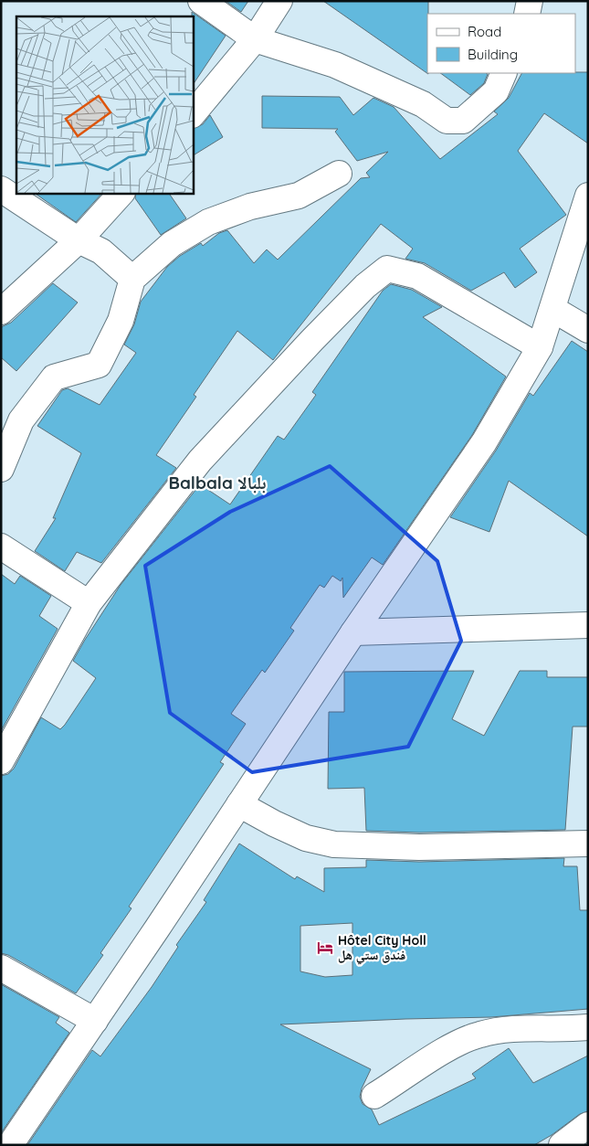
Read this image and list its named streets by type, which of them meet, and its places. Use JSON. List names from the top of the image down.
{
  "districts": ["Balbala بلبالا"],
  "places": {
    "hotel": ["Hôtel City Holl فندق ستي هل"]
  },
  "legend": ["Road", "Building"]
}
